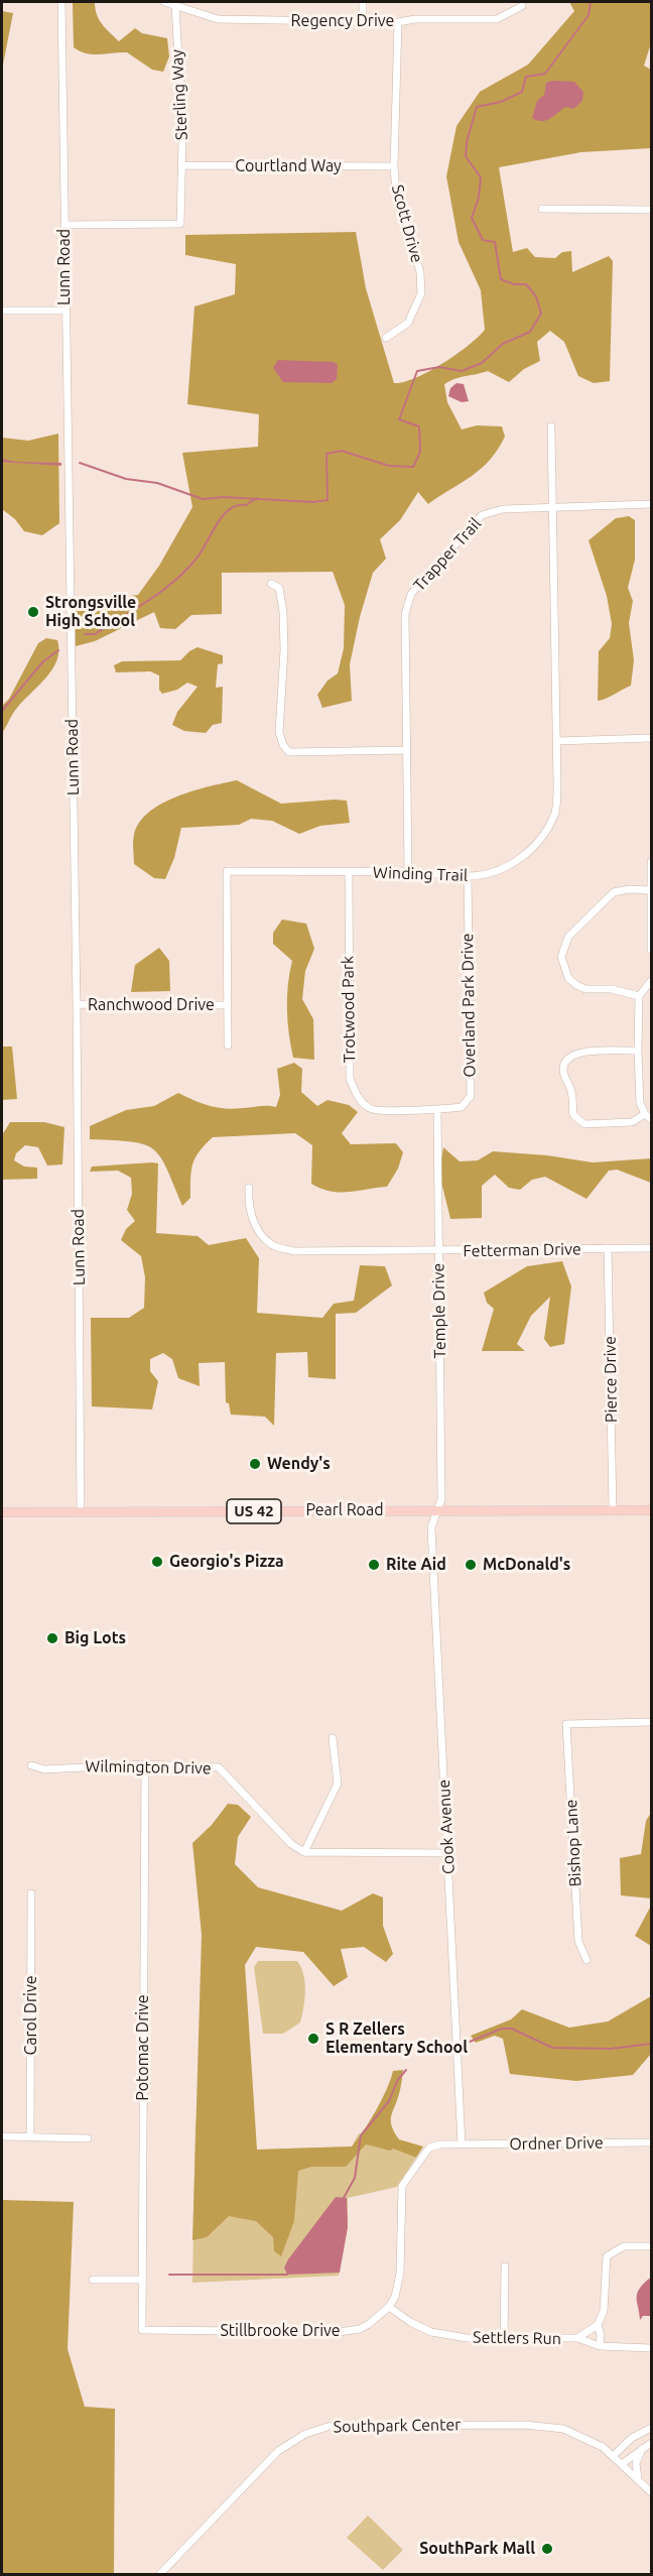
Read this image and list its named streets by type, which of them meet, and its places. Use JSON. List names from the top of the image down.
{
  "streets": {
    "main road": ["Pearl Road", "US 42"],
    "street": [
      "Regency Drive",
      "Sterling Way",
      "Courtland Way",
      "Scott Drive",
      "Lunn Road",
      "Trapper Trail",
      "Winding Trail",
      "Ranchwood Drive",
      "Overland Park Drive",
      "Trotwood Park",
      "Fetterman Drive",
      "Temple Drive",
      "Pierce Drive",
      "Wilmington Drive",
      "Cook Avenue",
      "Bishop Lane",
      "Carol Drive",
      "Potomac Drive",
      "Ordner Drive",
      "Stillbrooke Drive",
      "Settlers Run",
      "Southpark Center"
    ]
  },
  "crossings": [
    ["Regency Drive", "Sterling Way"],
    ["Regency Drive", "Scott Drive"],
    ["Sterling Way", "Courtland Way"],
    ["Sterling Way", "Lunn Road"],
    ["Courtland Way", "Scott Drive"],
    ["Lunn Road", "Ranchwood Drive"],
    ["Lunn Road", "Pearl Road"],
    ["Trapper Trail", "Winding Trail"],
    ["Winding Trail", "Ranchwood Drive"],
    ["Winding Trail", "Overland Park Drive"],
    ["Winding Trail", "Trotwood Park"],
    ["Overland Park Drive", "Trotwood Park"],
    ["Overland Park Drive", "Temple Drive"],
    ["Trotwood Park", "Temple Drive"],
    ["Fetterman Drive", "Temple Drive"],
    ["Fetterman Drive", "Pierce Drive"],
    ["Temple Drive", "Pearl Road"],
    ["Temple Drive", "Cook Avenue"],
    ["Pierce Drive", "Pearl Road"],
    ["Pearl Road", "Cook Avenue"],
    ["Wilmington Drive", "Potomac Drive"],
    ["Cook Avenue", "Ordner Drive"],
    ["Potomac Drive", "Stillbrooke Drive"],
    ["Stillbrooke Drive", "Settlers Run"]
  ],
  "places": [
    "Strongsville High School",
    "Wendy's",
    "Georgio's Pizza",
    "Rite Aid",
    "McDonald's",
    "Big Lots",
    "S R Zellers Elementary School",
    "SouthPark Mall"
  ]
}
